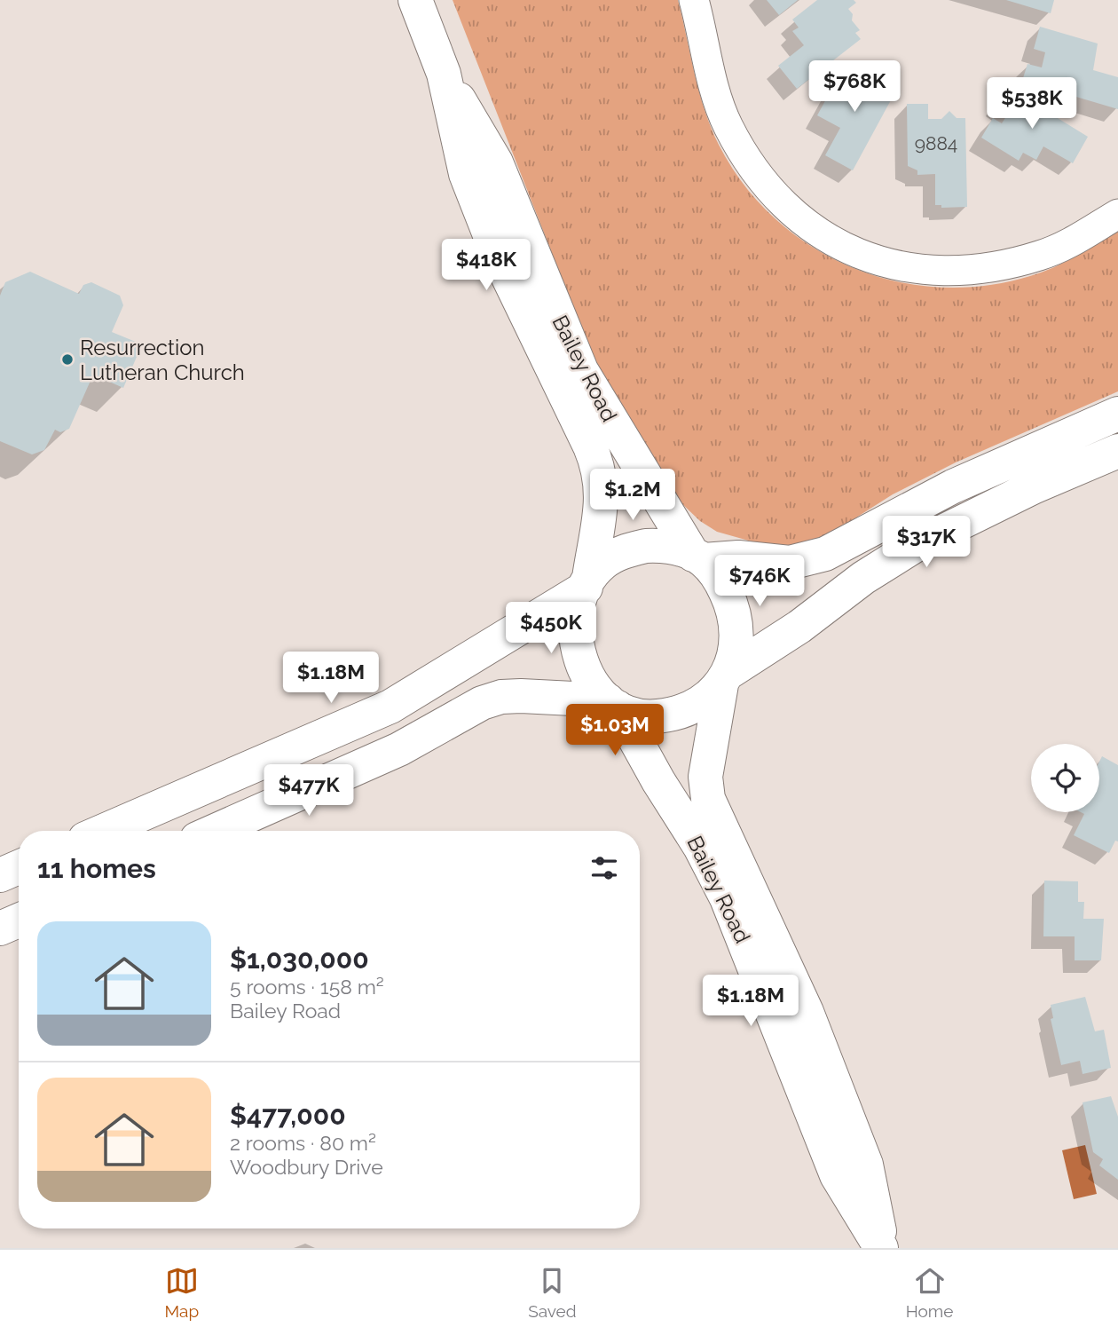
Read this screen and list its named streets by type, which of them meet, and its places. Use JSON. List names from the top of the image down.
{
  "streets": {
    "main road": ["Bailey Road"]
  },
  "places": ["Resurrection Lutheran Church"],
  "house_numbers": ["9884"],
  "page": {
    "price": [
      "$768K",
      "$538K",
      "$418K",
      "$1.2M",
      "$317K",
      "$746K",
      "$450K",
      "$1.18M",
      "$1.03M",
      "$477K",
      "$1.18M"
    ],
    "heading": "11 homes",
    "list": [
      {
        "name": "$1,030,000",
        "note": "5 rooms · 158 m² · Bailey Road"
      },
      {
        "name": "$477,000",
        "note": "2 rooms · 80 m² · Woodbury Drive"
      }
    ],
    "tabs": ["Map", "Saved", "Home"]
  }
}
